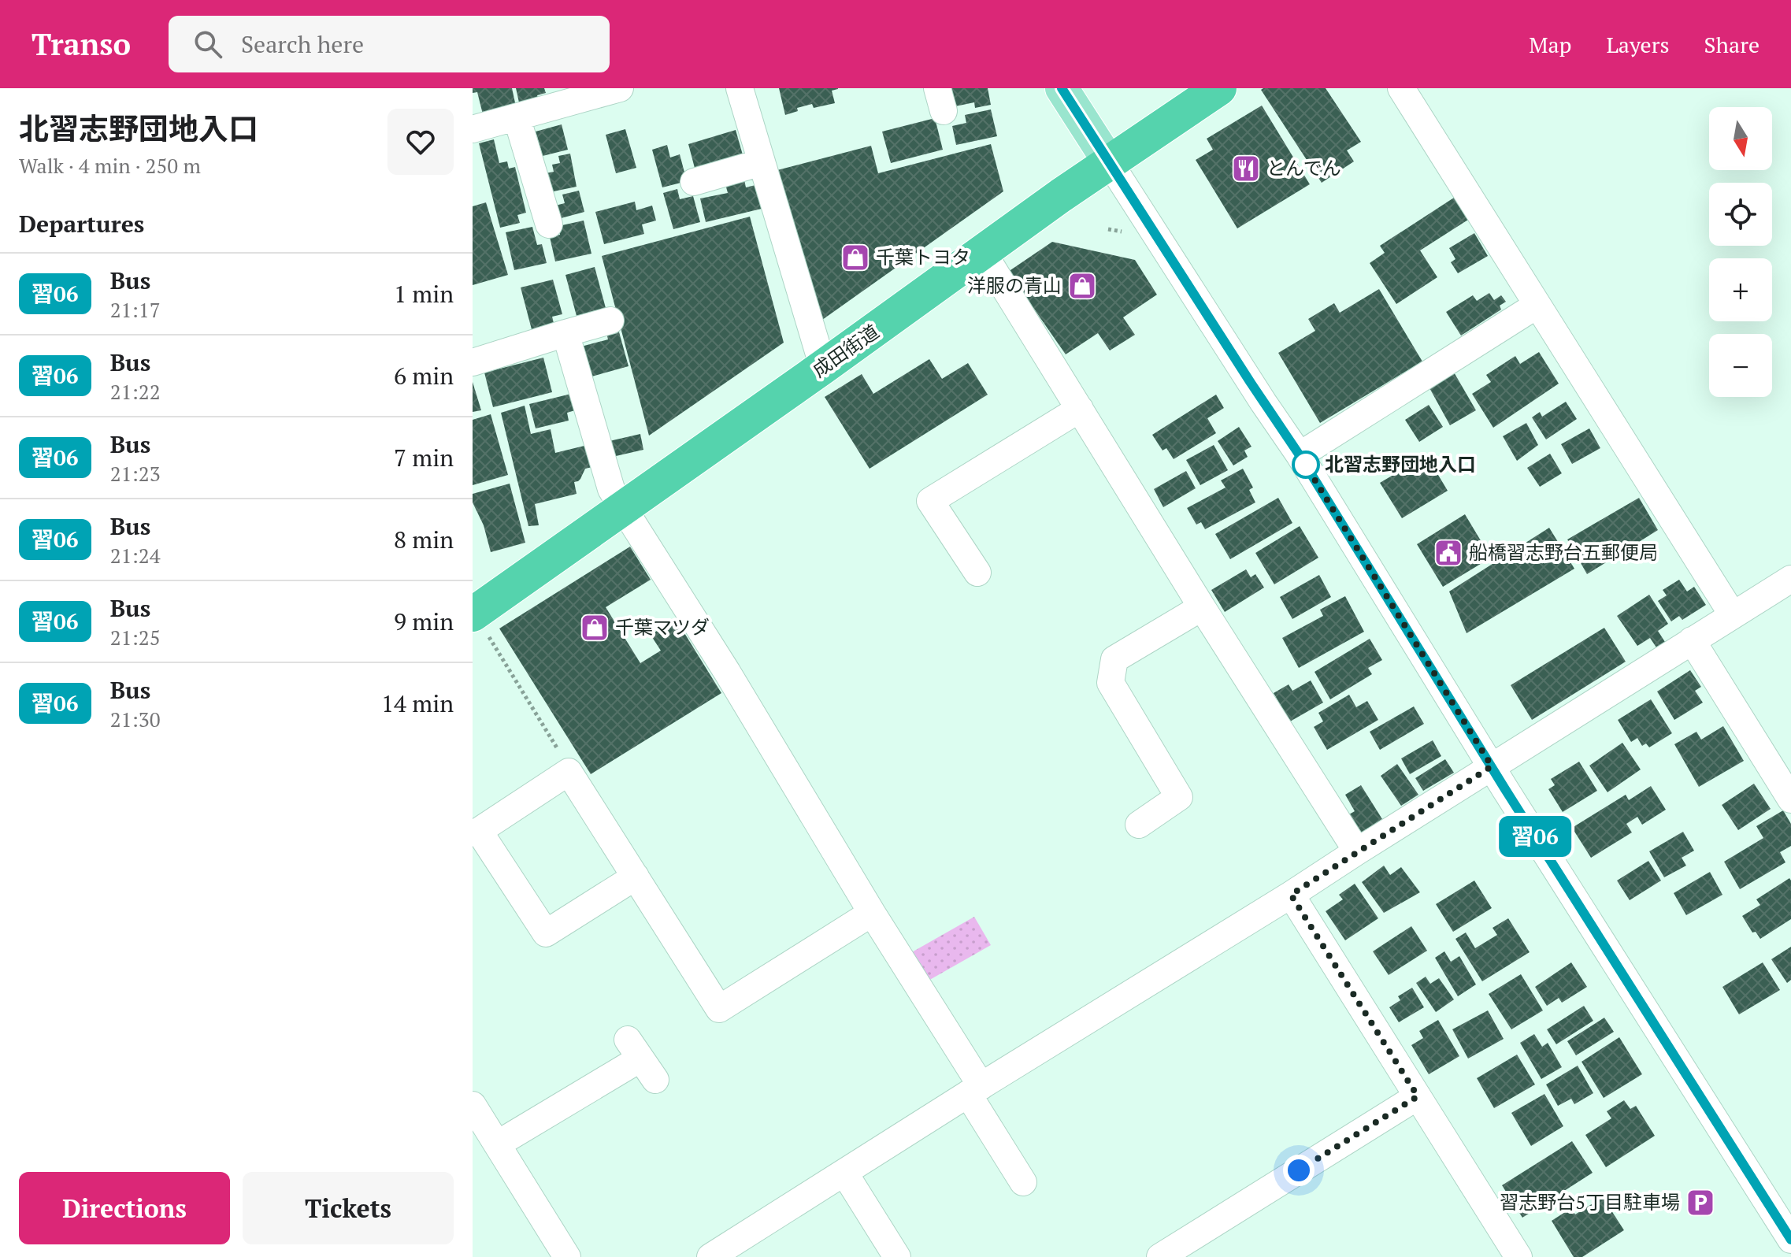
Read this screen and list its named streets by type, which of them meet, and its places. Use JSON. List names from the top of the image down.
{
  "streets": {
    "highway": ["成田街道"]
  },
  "places": {
    "restaurant": ["とんでん"],
    "shop": ["千葉トヨタ", "洋服の青山", "千葉マツダ"],
    "other": ["北習志野団地入口"],
    "public building": ["船橋習志野台五郵便局"],
    "parking": ["習志野台5丁目駐車場"]
  },
  "lines": ["bus line 習06"],
  "north": "bottom",
  "page": {
    "header": "Transo",
    "search": "Search here",
    "nav": ["Map", "Layers", "Share"],
    "heading": [
      ["北習志野団地入口", "Walk · 4 min · 250 m"],
      "Departures"
    ],
    "on_map": "習06",
    "map_buttons": ["+", "−"],
    "list": [
      {
        "mark": "習06",
        "name": "Bus",
        "note": "21:17",
        "value": "1 min"
      },
      {
        "mark": "習06",
        "name": "Bus",
        "note": "21:22",
        "value": "6 min"
      },
      {
        "mark": "習06",
        "name": "Bus",
        "note": "21:23",
        "value": "7 min"
      },
      {
        "mark": "習06",
        "name": "Bus",
        "note": "21:24",
        "value": "8 min"
      },
      {
        "mark": "習06",
        "name": "Bus",
        "note": "21:25",
        "value": "9 min"
      },
      {
        "mark": "習06",
        "name": "Bus",
        "note": "21:30",
        "value": "14 min"
      }
    ],
    "buttons": ["Directions", "Tickets"]
  }
}
